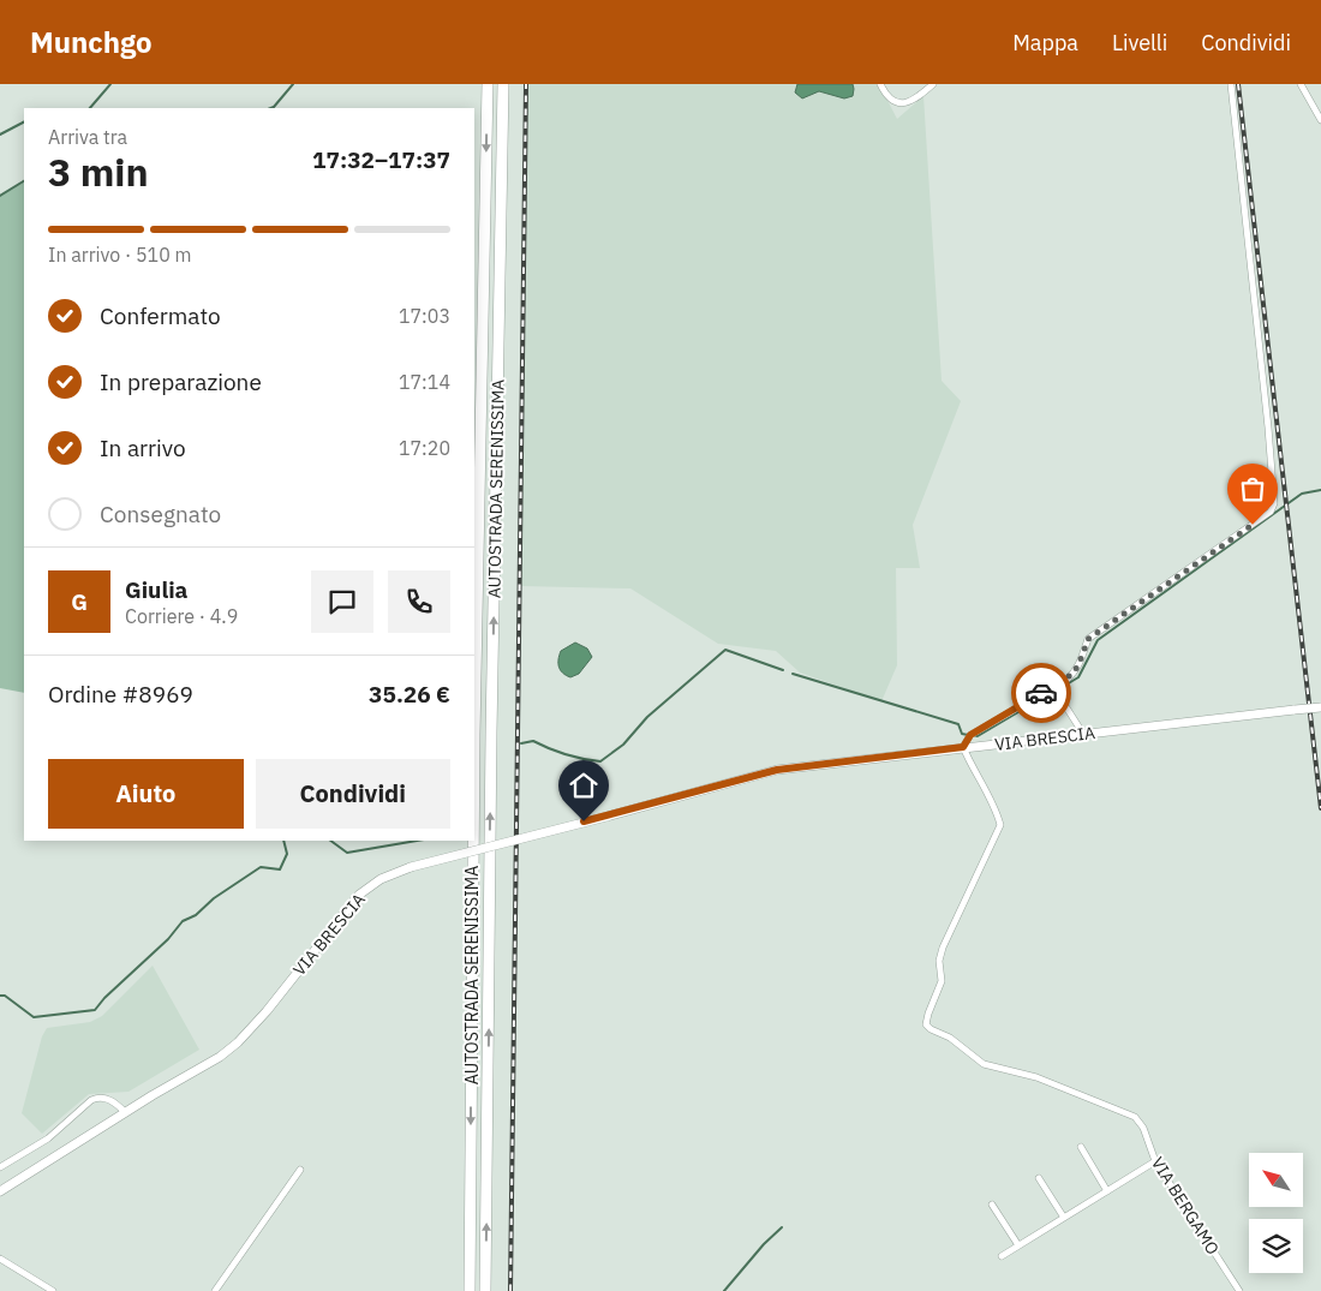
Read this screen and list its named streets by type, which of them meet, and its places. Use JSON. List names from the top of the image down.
{
  "streets": {
    "highway": ["AUTOSTRADA SERENISSIMA"],
    "main road": ["VIA BRESCIA"],
    "street": ["VIA BERGAMO"]
  },
  "crossings": [
    ["VIA BRESCIA", "VIA BERGAMO"]
  ],
  "north": "top left",
  "page": {
    "header": "Munchgo",
    "nav": ["Mappa", "Livelli", "Condividi"],
    "heading": ["3 min", "Arriva tra", "17:32–17:37"],
    "panel": [
      "Giulia",
      "Corriere · 4.9",
      "Ordine #8969",
      "35.26 €"
    ],
    "bar": "In arrivo · 510 m",
    "list": [
      ["Confermato", "17:03"],
      ["In preparazione", "17:14"],
      ["In arrivo", "17:20"],
      "Consegnato"
    ],
    "round": "G",
    "buttons": ["Aiuto", "Condividi"]
  }
}
